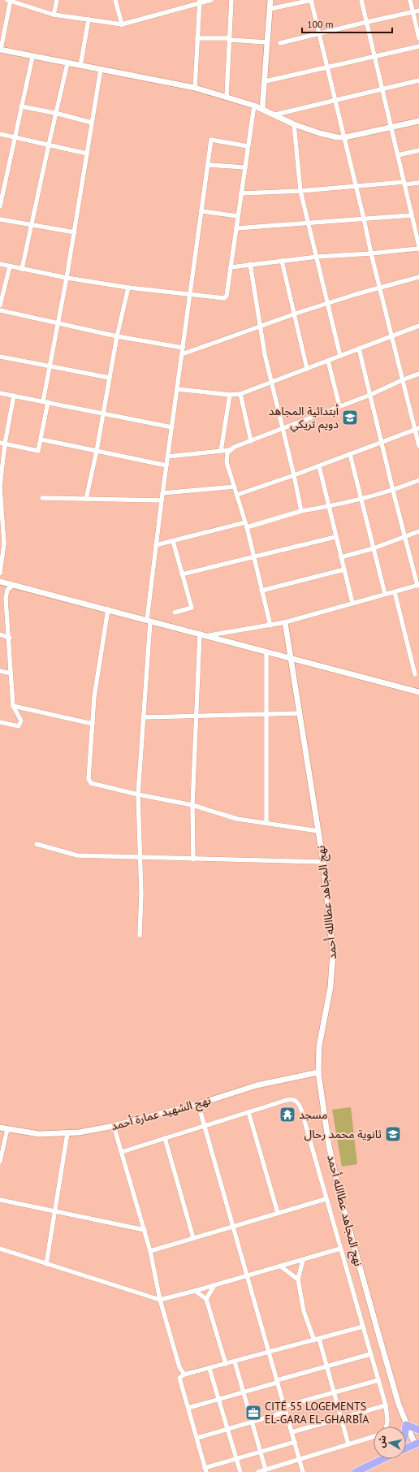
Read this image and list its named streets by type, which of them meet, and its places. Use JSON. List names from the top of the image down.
{
  "streets": {
    "street": ["نهج المجاهد عطاالله أحمد", "نهج الشهيد عمارة أحمد"]
  },
  "crossings": [
    ["نهج المجاهد عطاالله أحمد", "نهج الشهيد عمارة أحمد"]
  ],
  "places": {
    "school or university": ["أبتدائية المجاهد دويم تريكي", "ثانوية محمد رحال"],
    "temple": ["مسجد"],
    "office": ["CITÉ 55 LOGEMENTS EL-GARA EL-GHARBÎA"]
  },
  "scale_bar": "100 m",
  "north": "left"
}
